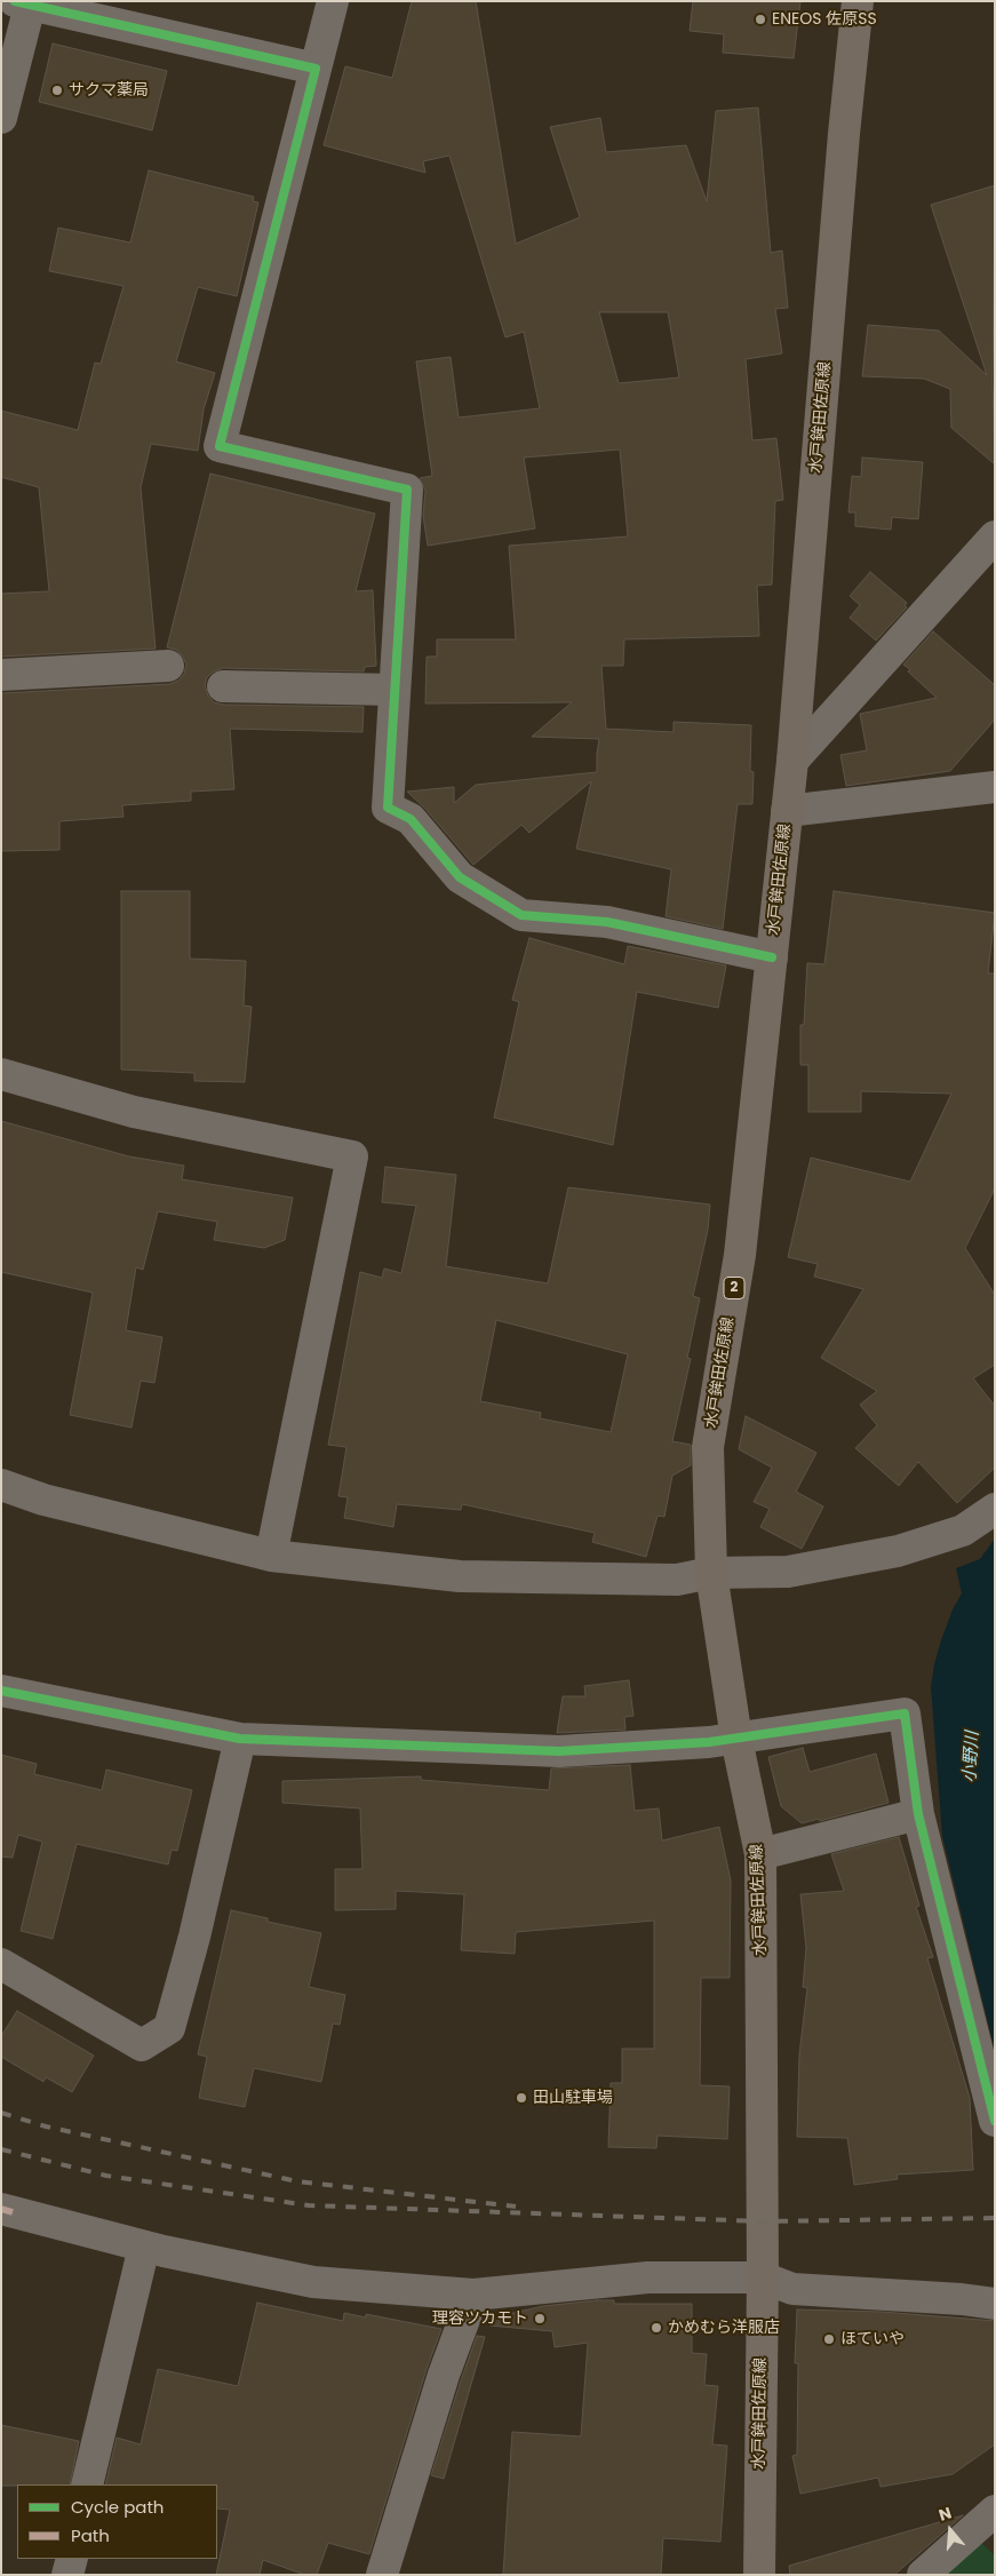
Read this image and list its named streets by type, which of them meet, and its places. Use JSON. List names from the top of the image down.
{
  "streets": {
    "main road": ["水戸鉾田佐原線", "2"]
  },
  "water": ["小野川"],
  "places": [
    "ENEOS 佐原SS",
    "サクマ薬局",
    "田山駐車場",
    "理容ツカモト",
    "かめむら洋服店",
    "ほていや"
  ],
  "legend": ["Cycle path", "Path"],
  "north": "top"
}
